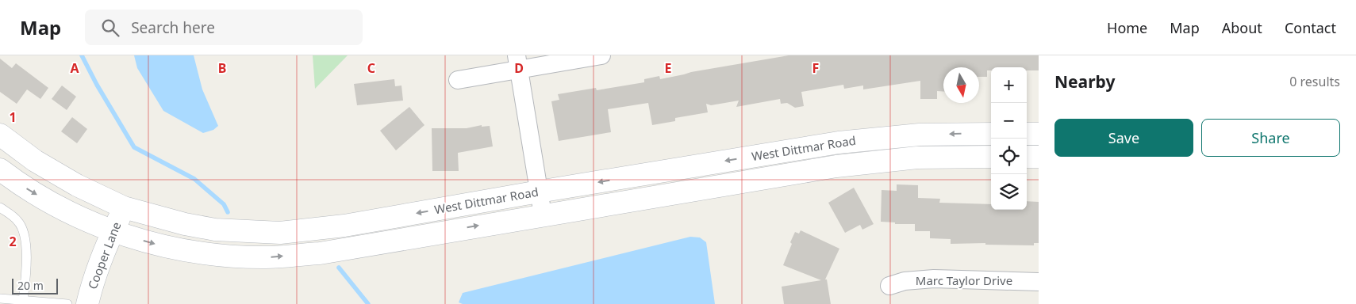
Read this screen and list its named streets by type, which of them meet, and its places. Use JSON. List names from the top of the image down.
{
  "streets": {
    "street": ["West Dittmar Road", "Cooper Lane", "Marc Taylor Drive"]
  },
  "crossings": [
    ["West Dittmar Road", "Cooper Lane"]
  ],
  "scale_bar": "20 m",
  "north": "bottom",
  "page": {
    "header": "Map",
    "search": "Search here",
    "nav": [
      "Home",
      "Map",
      "About",
      "Contact"
    ],
    "heading": ["Nearby", "0 results"],
    "map_buttons": ["+", "−"],
    "buttons": ["Save", "Share"],
    "scale": "20 m"
  },
  "grid": {
    "columns": [
      "A",
      "B",
      "C",
      "D",
      "E",
      "F"
    ],
    "rows": ["1", "2"]
  }
}
